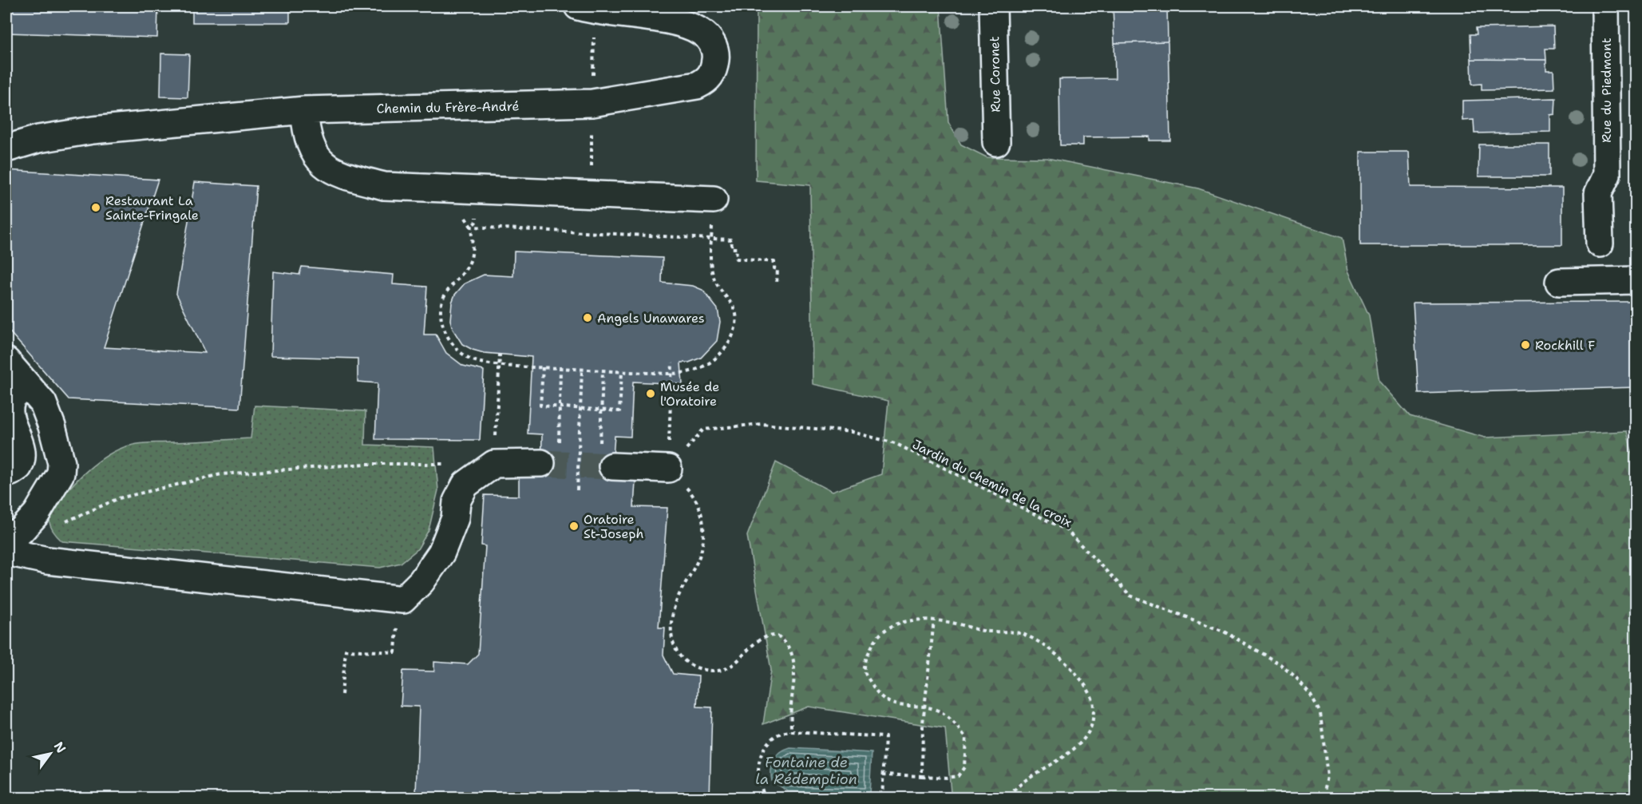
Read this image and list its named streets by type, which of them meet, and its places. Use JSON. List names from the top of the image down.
{
  "streets": {
    "street": ["Rue Coronet", "Rue du Piedmont", "Chemin du Frère-André"],
    "path": ["Jardin du chemin de la croix"]
  },
  "water": ["Fontaine de la Rédemption"],
  "places": [
    "Restaurant La Sainte-Fringale",
    "Angels Unawares",
    "Rockhill F",
    "Musée de l'Oratoire",
    "Oratoire St-Joseph"
  ],
  "north": "top right"
}
